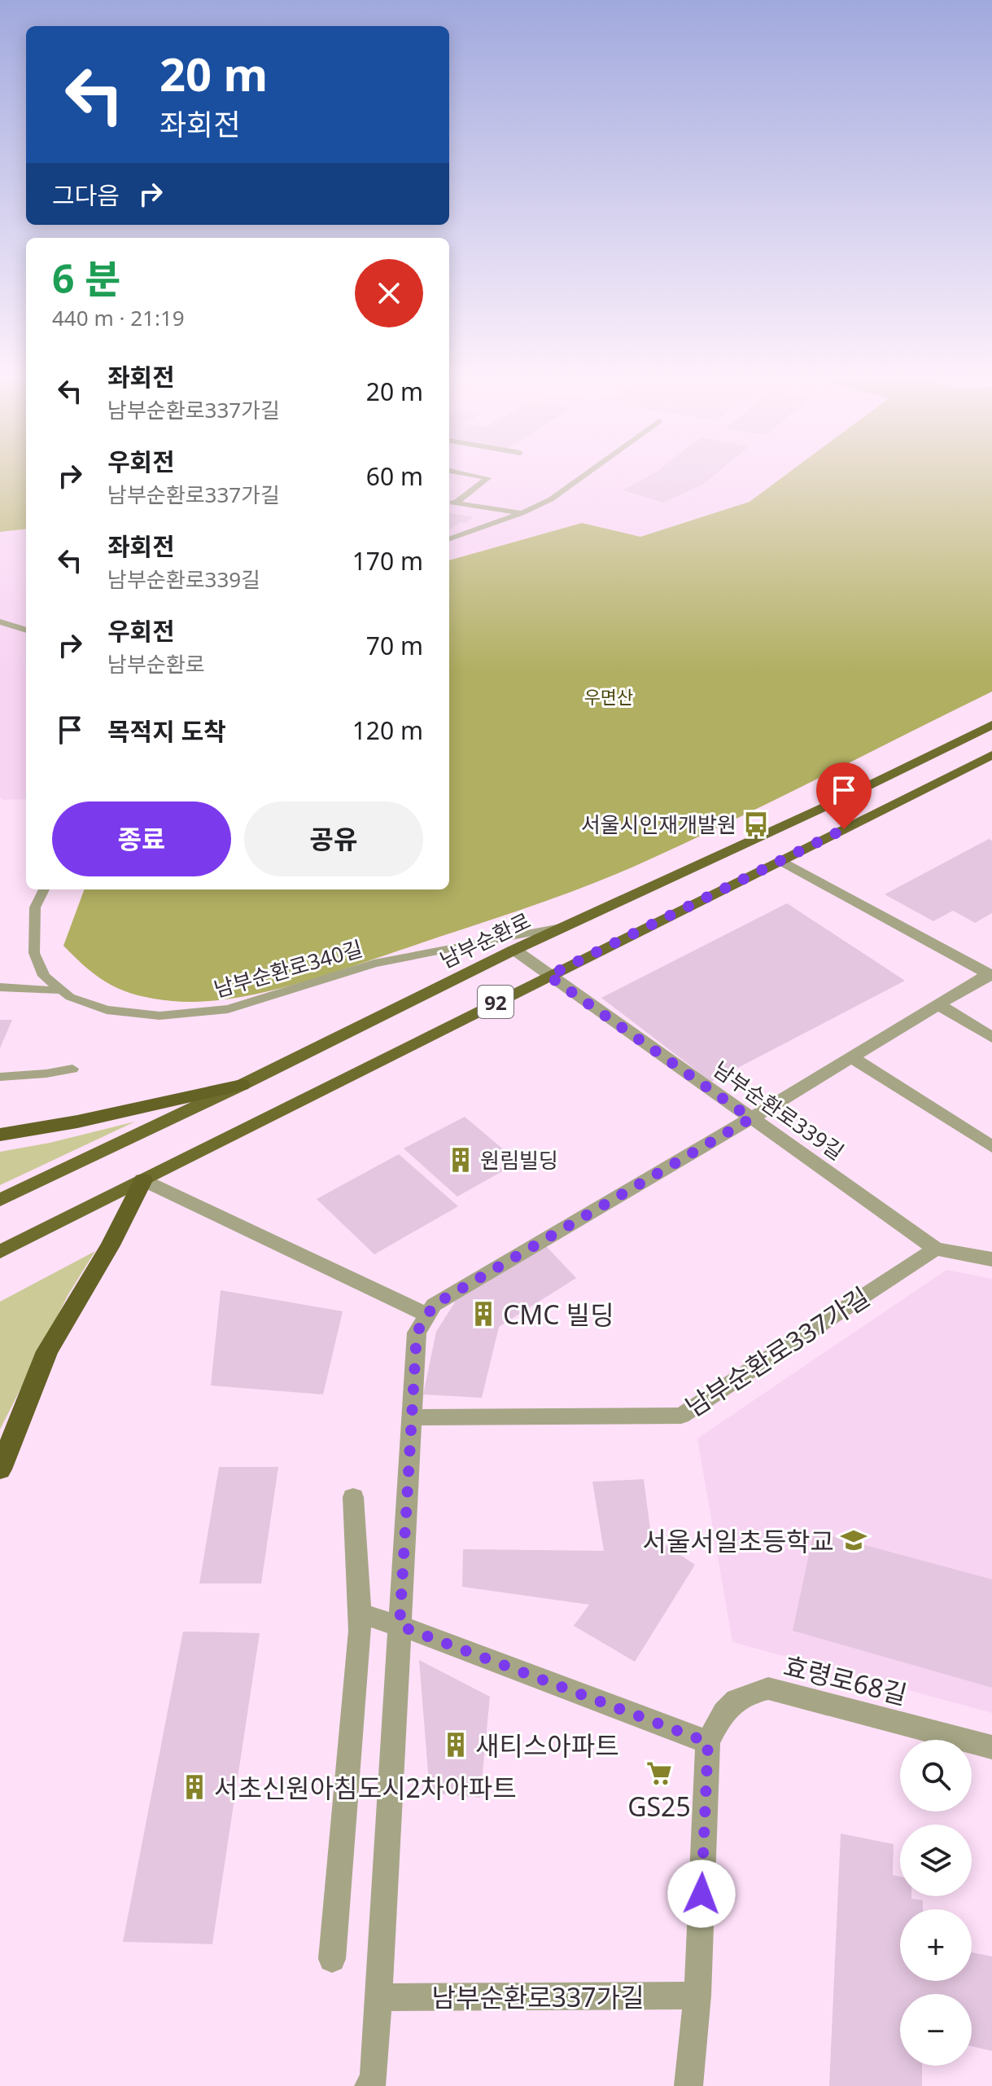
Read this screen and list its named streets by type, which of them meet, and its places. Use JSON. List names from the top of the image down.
{
  "streets": {
    "main road": ["남부순환로", "92"],
    "street": ["남부순환로339길", "남부순환로337가길", "효령로68길"],
    "lane": ["남부순환로340길"]
  },
  "crossings": [
    ["남부순환로", "남부순환로340길"],
    ["남부순환로", "남부순환로339길"],
    ["92", "남부순환로339길"],
    ["남부순환로339길", "남부순환로337가길"]
  ],
  "parks": ["우면산"],
  "places": {
    "bus stop": ["서울시인재개발원"],
    "building": [
      "원림빌딩",
      "CMC 빌딩",
      "새티스아파트",
      "서초신원아침도시2차아파트"
    ],
    "school or university": ["서울서일초등학교"],
    "supermarket": ["GS25"]
  },
  "page": {
    "turn": ["20 m", "좌회전"],
    "then": "그다음",
    "heading": ["6 분", "440 m · 21:19"],
    "list": [
      {
        "name": "좌회전",
        "note": "남부순환로337가길",
        "value": "20 m"
      },
      {
        "name": "우회전",
        "note": "남부순환로337가길",
        "value": "60 m"
      },
      {
        "name": "좌회전",
        "note": "남부순환로339길",
        "value": "170 m"
      },
      {
        "name": "우회전",
        "note": "남부순환로",
        "value": "70 m"
      },
      {
        "name": "목적지 도착",
        "value": "120 m"
      }
    ],
    "buttons": ["종료", "공유"],
    "map_buttons": ["+", "−"]
  }
}
